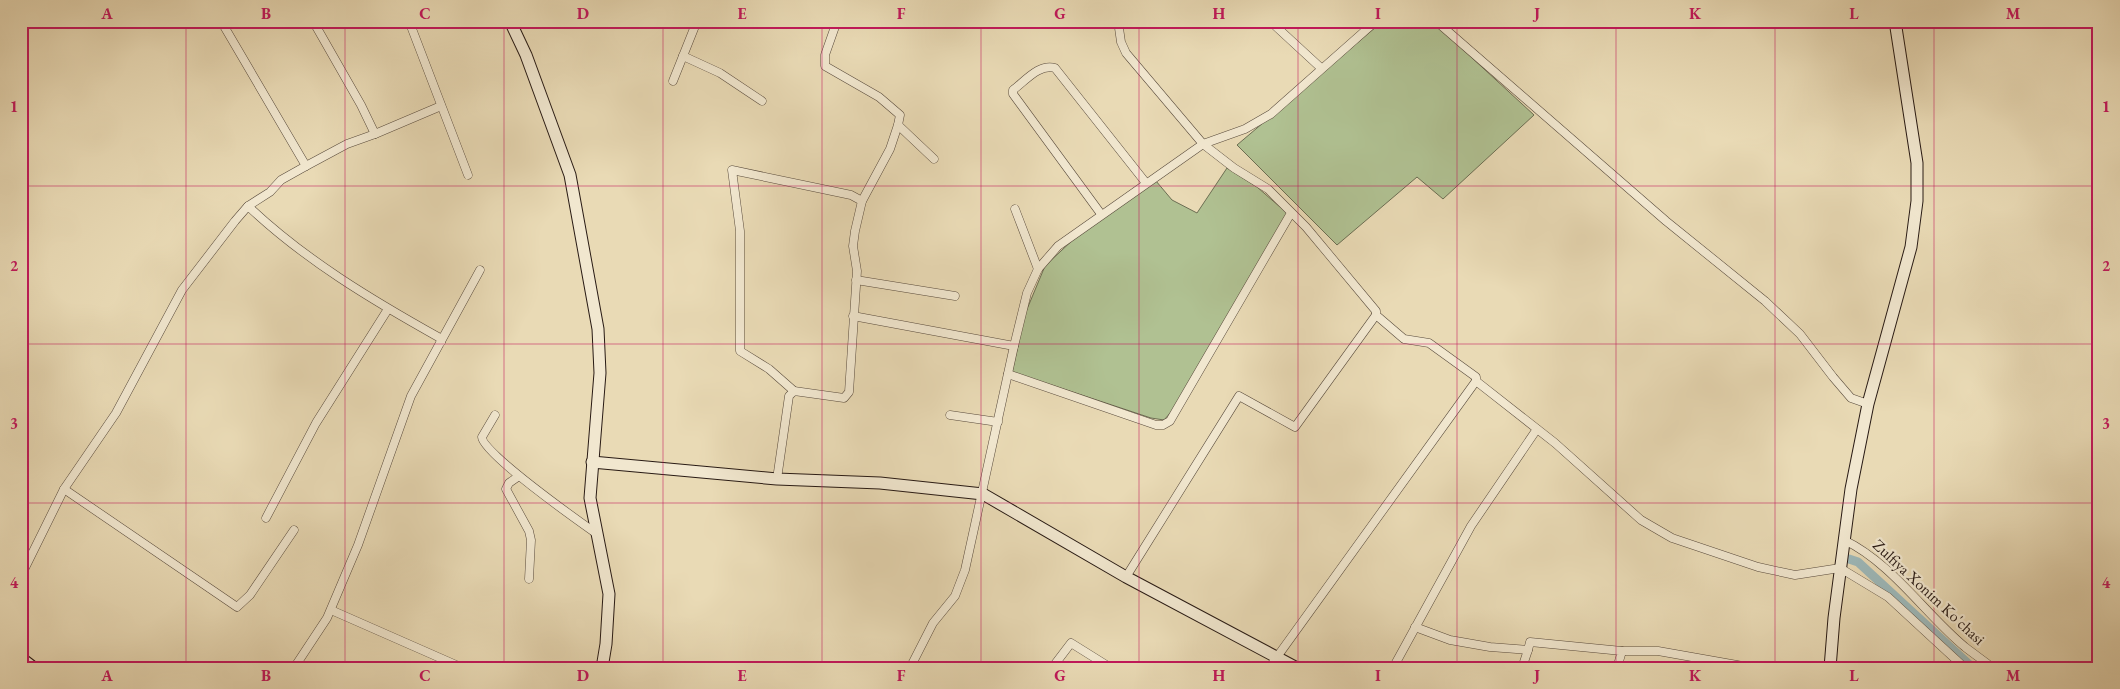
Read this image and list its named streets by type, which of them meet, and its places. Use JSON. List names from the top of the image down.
{
  "streets": {
    "street": ["Zulfiya Xonim Ko'chasi"]
  },
  "grid": {
    "columns": [
      "A",
      "B",
      "C",
      "D",
      "E",
      "F",
      "G",
      "H",
      "I",
      "J",
      "K",
      "L",
      "M"
    ],
    "rows": [
      "1",
      "2",
      "3",
      "4"
    ]
  }
}
